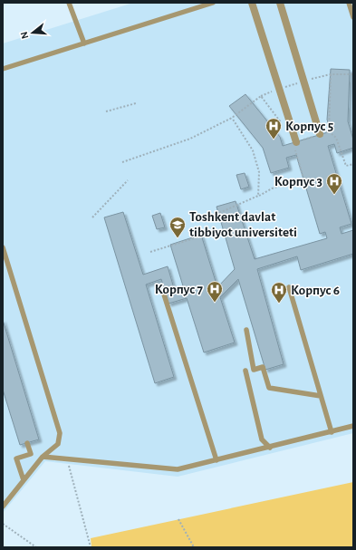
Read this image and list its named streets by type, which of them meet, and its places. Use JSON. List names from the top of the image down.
{
  "places": {
    "hospital": [
      "Корпус 5",
      "Корпус 3",
      "Корпус 7",
      "Корпус 6"
    ],
    "school or university": ["Toshkent davlat tibbiyot universiteti"]
  },
  "north": "left"
}
